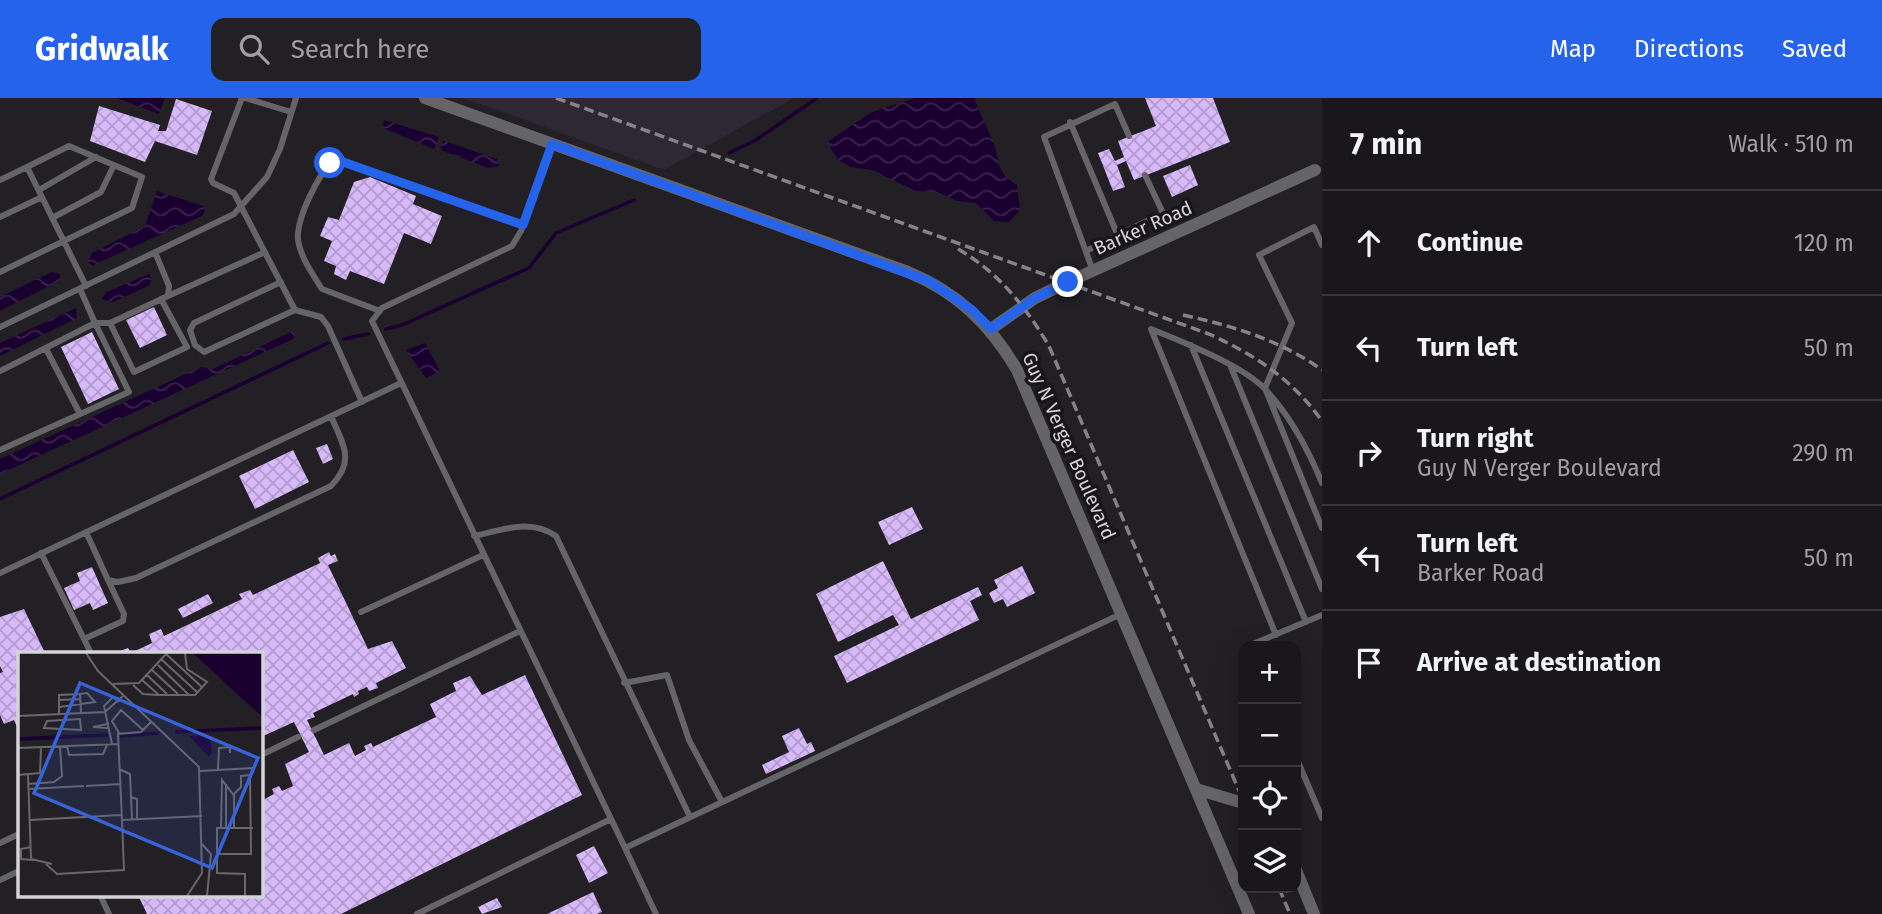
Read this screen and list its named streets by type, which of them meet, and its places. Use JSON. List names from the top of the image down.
{
  "streets": {
    "street": ["Barker Road", "Guy N Verger Boulevard"]
  },
  "crossings": [
    ["Barker Road", "Guy N Verger Boulevard"]
  ],
  "page": {
    "header": "Gridwalk",
    "search": "Search here",
    "nav": ["Map", "Directions", "Saved"],
    "heading": ["7 min", "Walk · 510 m"],
    "list": [
      ["Continue", "120 m"],
      ["Turn left", "50 m"],
      ["Turn right", "Guy N Verger Boulevard", "290 m"],
      ["Turn left", "Barker Road", "50 m"],
      "Arrive at destination"
    ],
    "map_buttons": ["+", "−"]
  }
}
